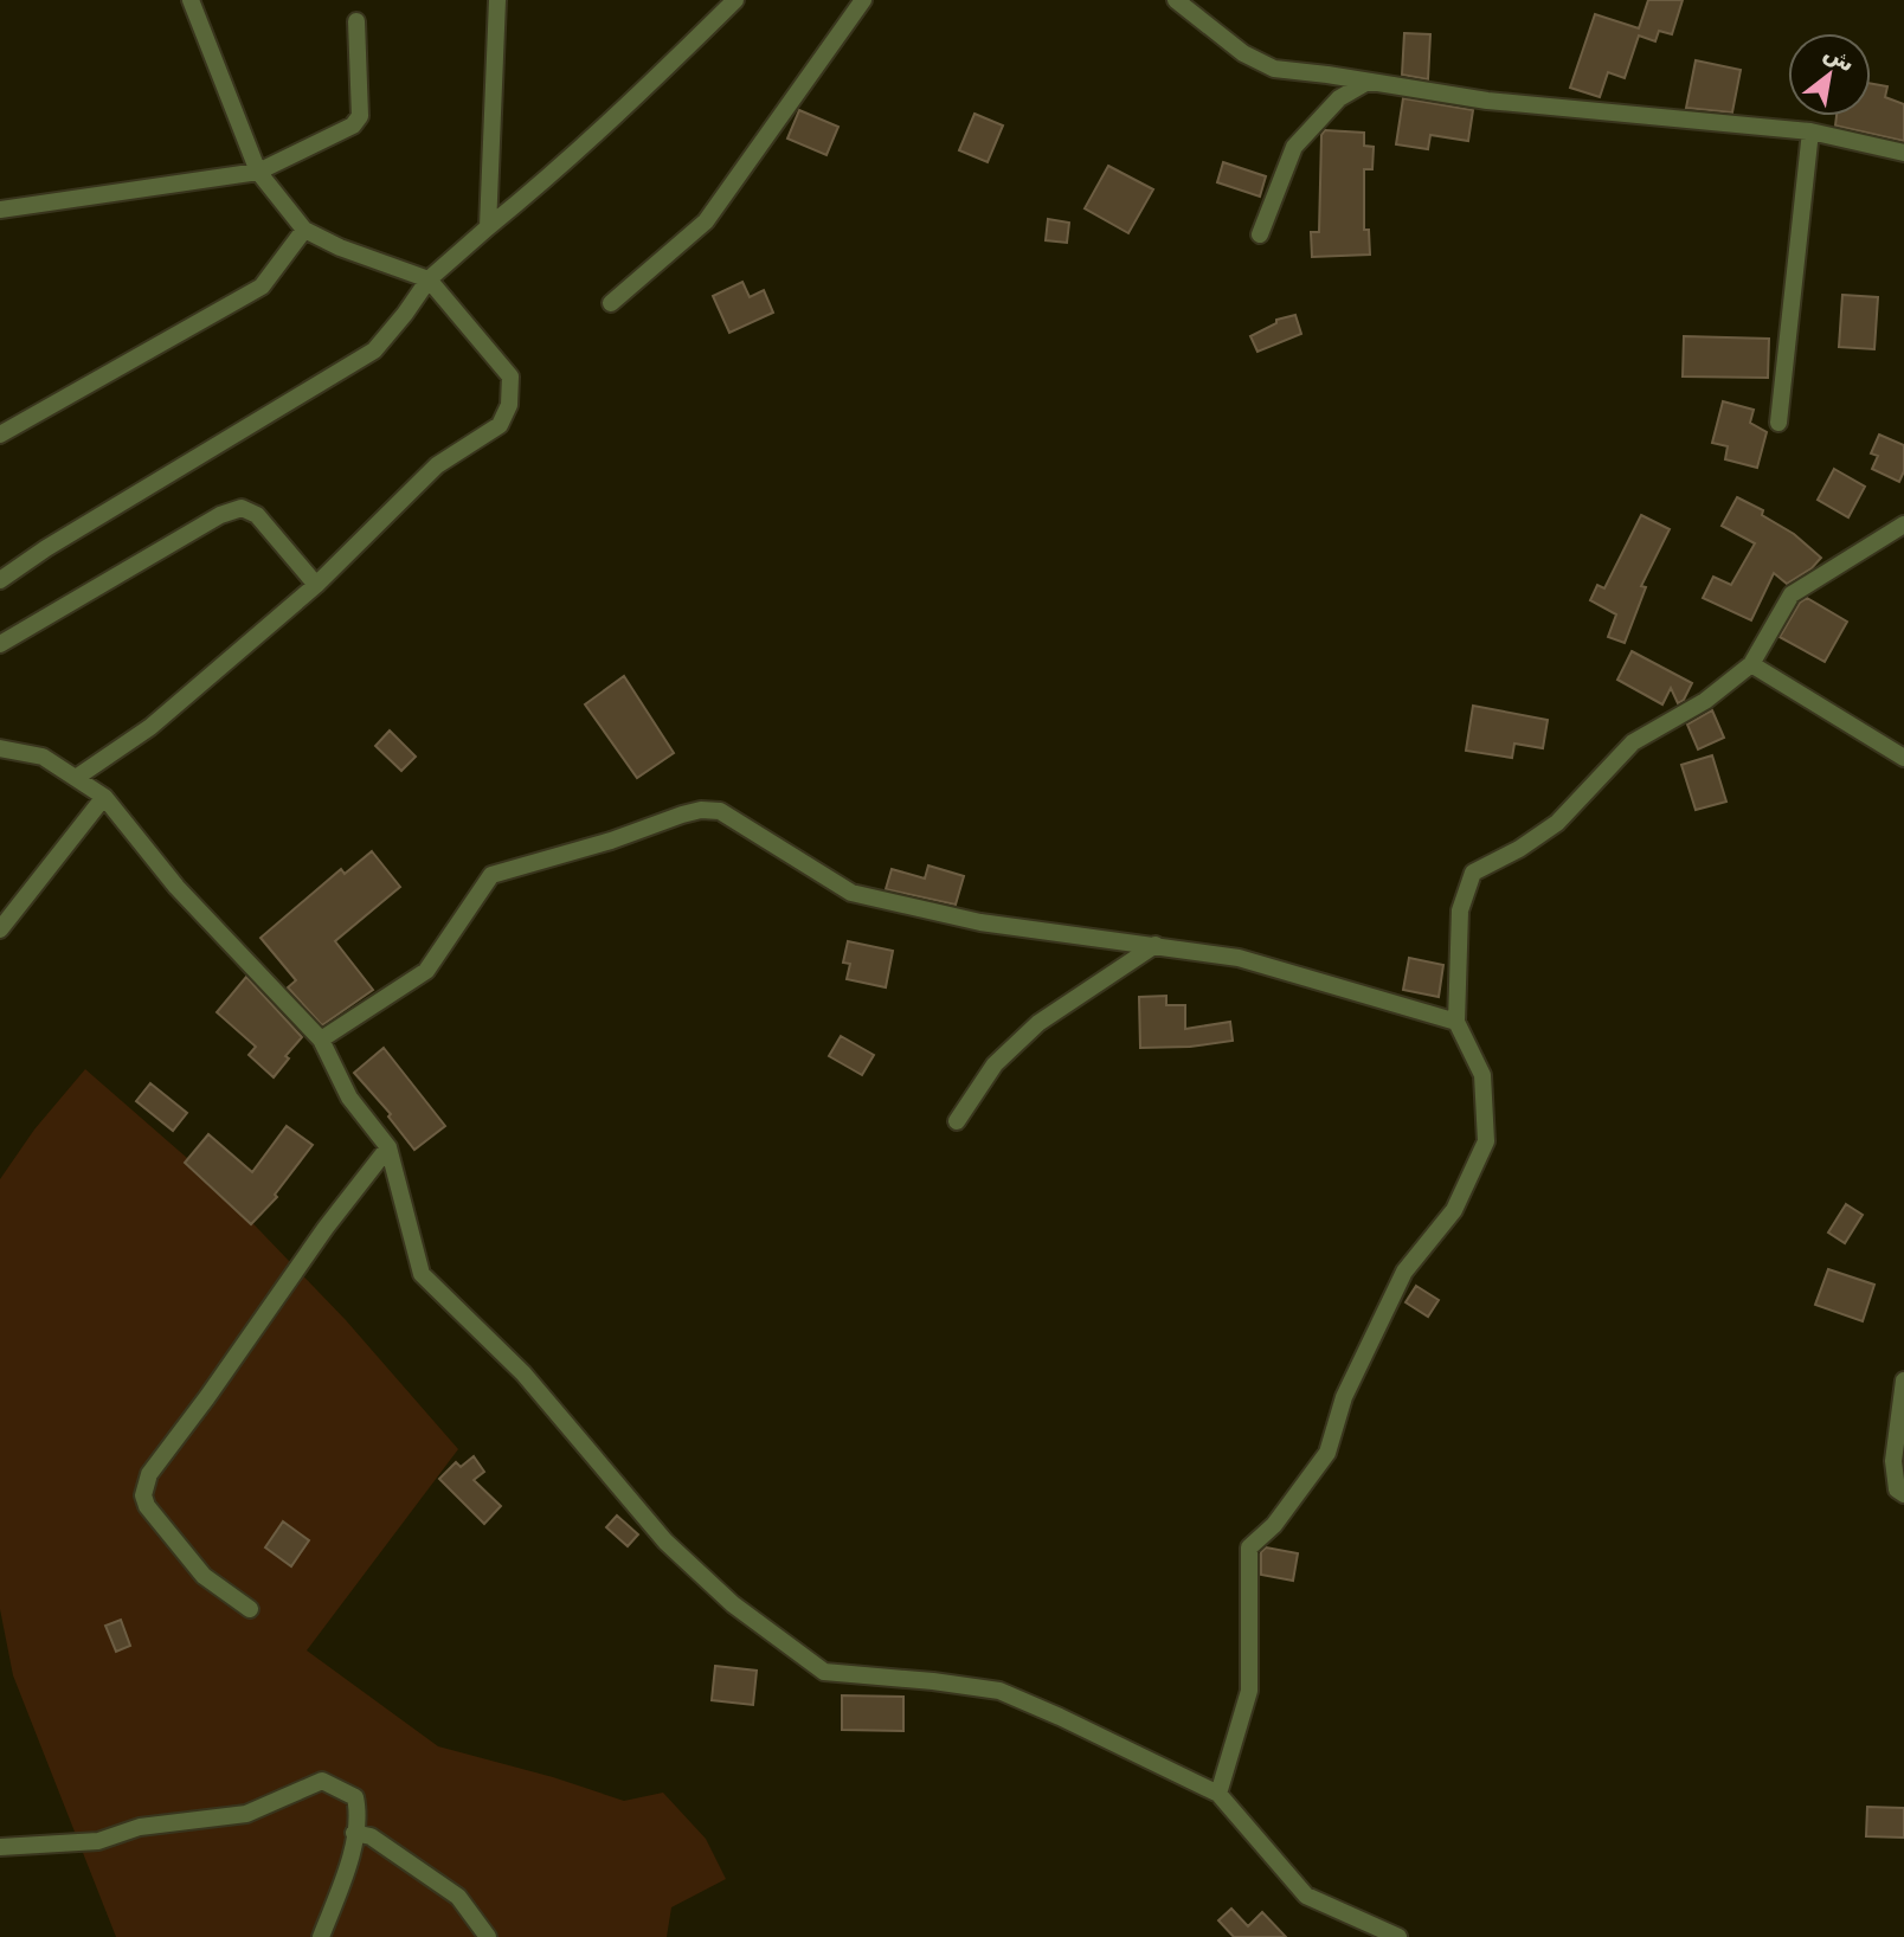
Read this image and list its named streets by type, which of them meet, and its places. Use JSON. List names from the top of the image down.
{
  "north": "top right"
}
